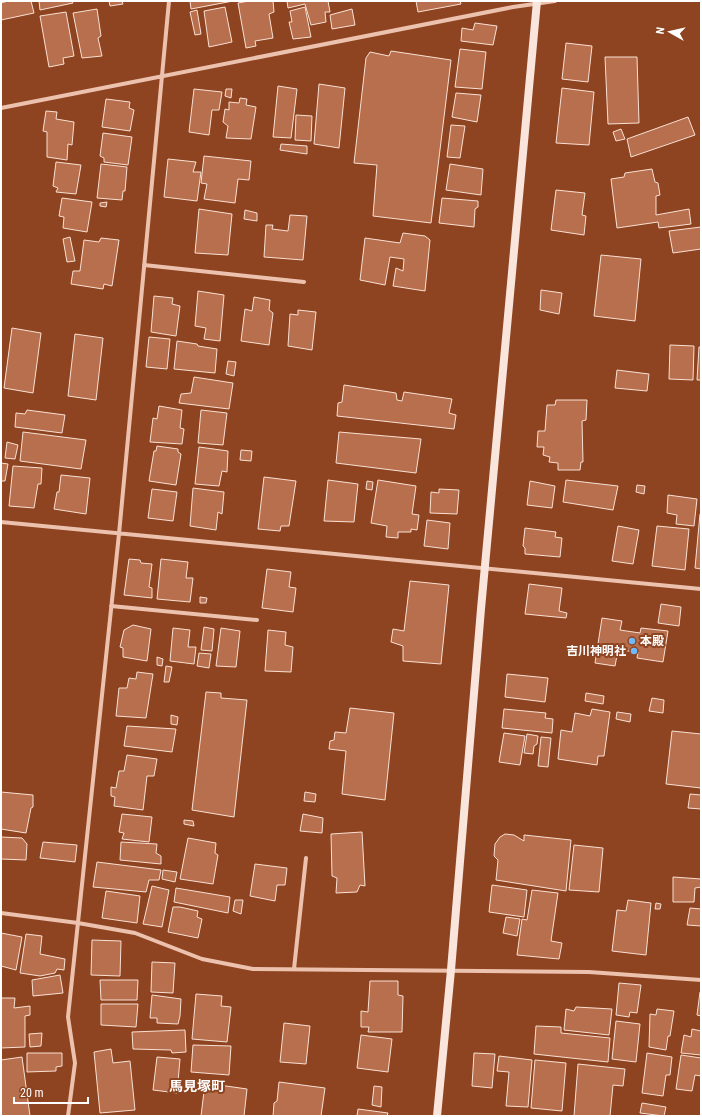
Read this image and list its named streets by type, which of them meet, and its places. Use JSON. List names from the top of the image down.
{
  "districts": ["馬見塚町"],
  "places": ["本殿", "吉川神明社"],
  "scale_bar": "20 m",
  "north": "left"
}
